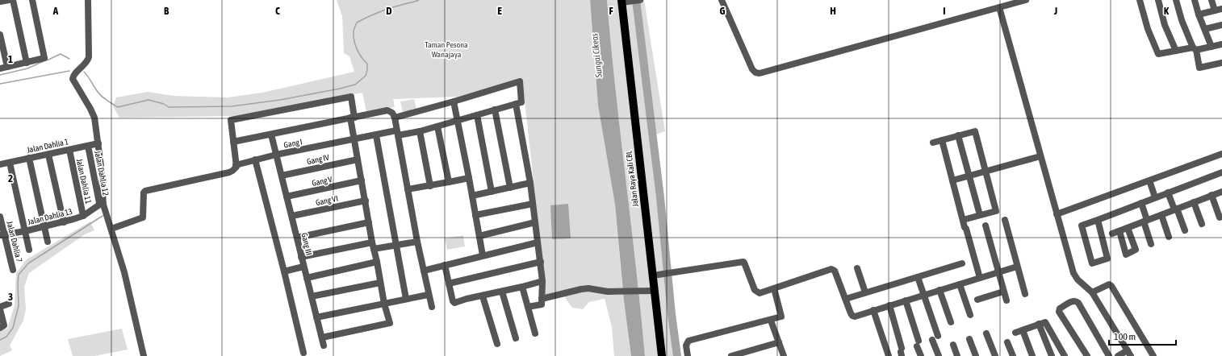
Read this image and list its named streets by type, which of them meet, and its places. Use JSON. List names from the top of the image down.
{
  "streets": {
    "main road": ["Jalan Raya Kali CBL"],
    "street": [
      "Gang I",
      "Jalan Dahlia 1",
      "Gang IV",
      "Jalan Dahlia 12",
      "Jalan Dahlia 11",
      "Gang V",
      "Gang VI",
      "Jalan Dahlia 13",
      "Jalan Dahlia 7",
      "Gang III"
    ]
  },
  "crossings": [
    ["Gang I", "Gang III"],
    ["Jalan Dahlia 1", "Jalan Dahlia 12"],
    ["Jalan Dahlia 1", "Jalan Dahlia 11"],
    ["Gang IV", "Gang III"],
    ["Jalan Dahlia 12", "Jalan Dahlia 13"],
    ["Jalan Dahlia 11", "Jalan Dahlia 13"],
    ["Gang V", "Gang III"],
    ["Gang VI", "Gang III"],
    ["Jalan Dahlia 13", "Jalan Dahlia 7"]
  ],
  "water": ["Sungai Cikeas"],
  "parks": ["Taman Pesona Wanajaya"],
  "scale_bar": "100 m",
  "grid": {
    "columns": [
      "A",
      "B",
      "C",
      "D",
      "E",
      "F",
      "G",
      "H",
      "I",
      "J",
      "K"
    ],
    "rows": ["1", "2", "3"]
  }
}
